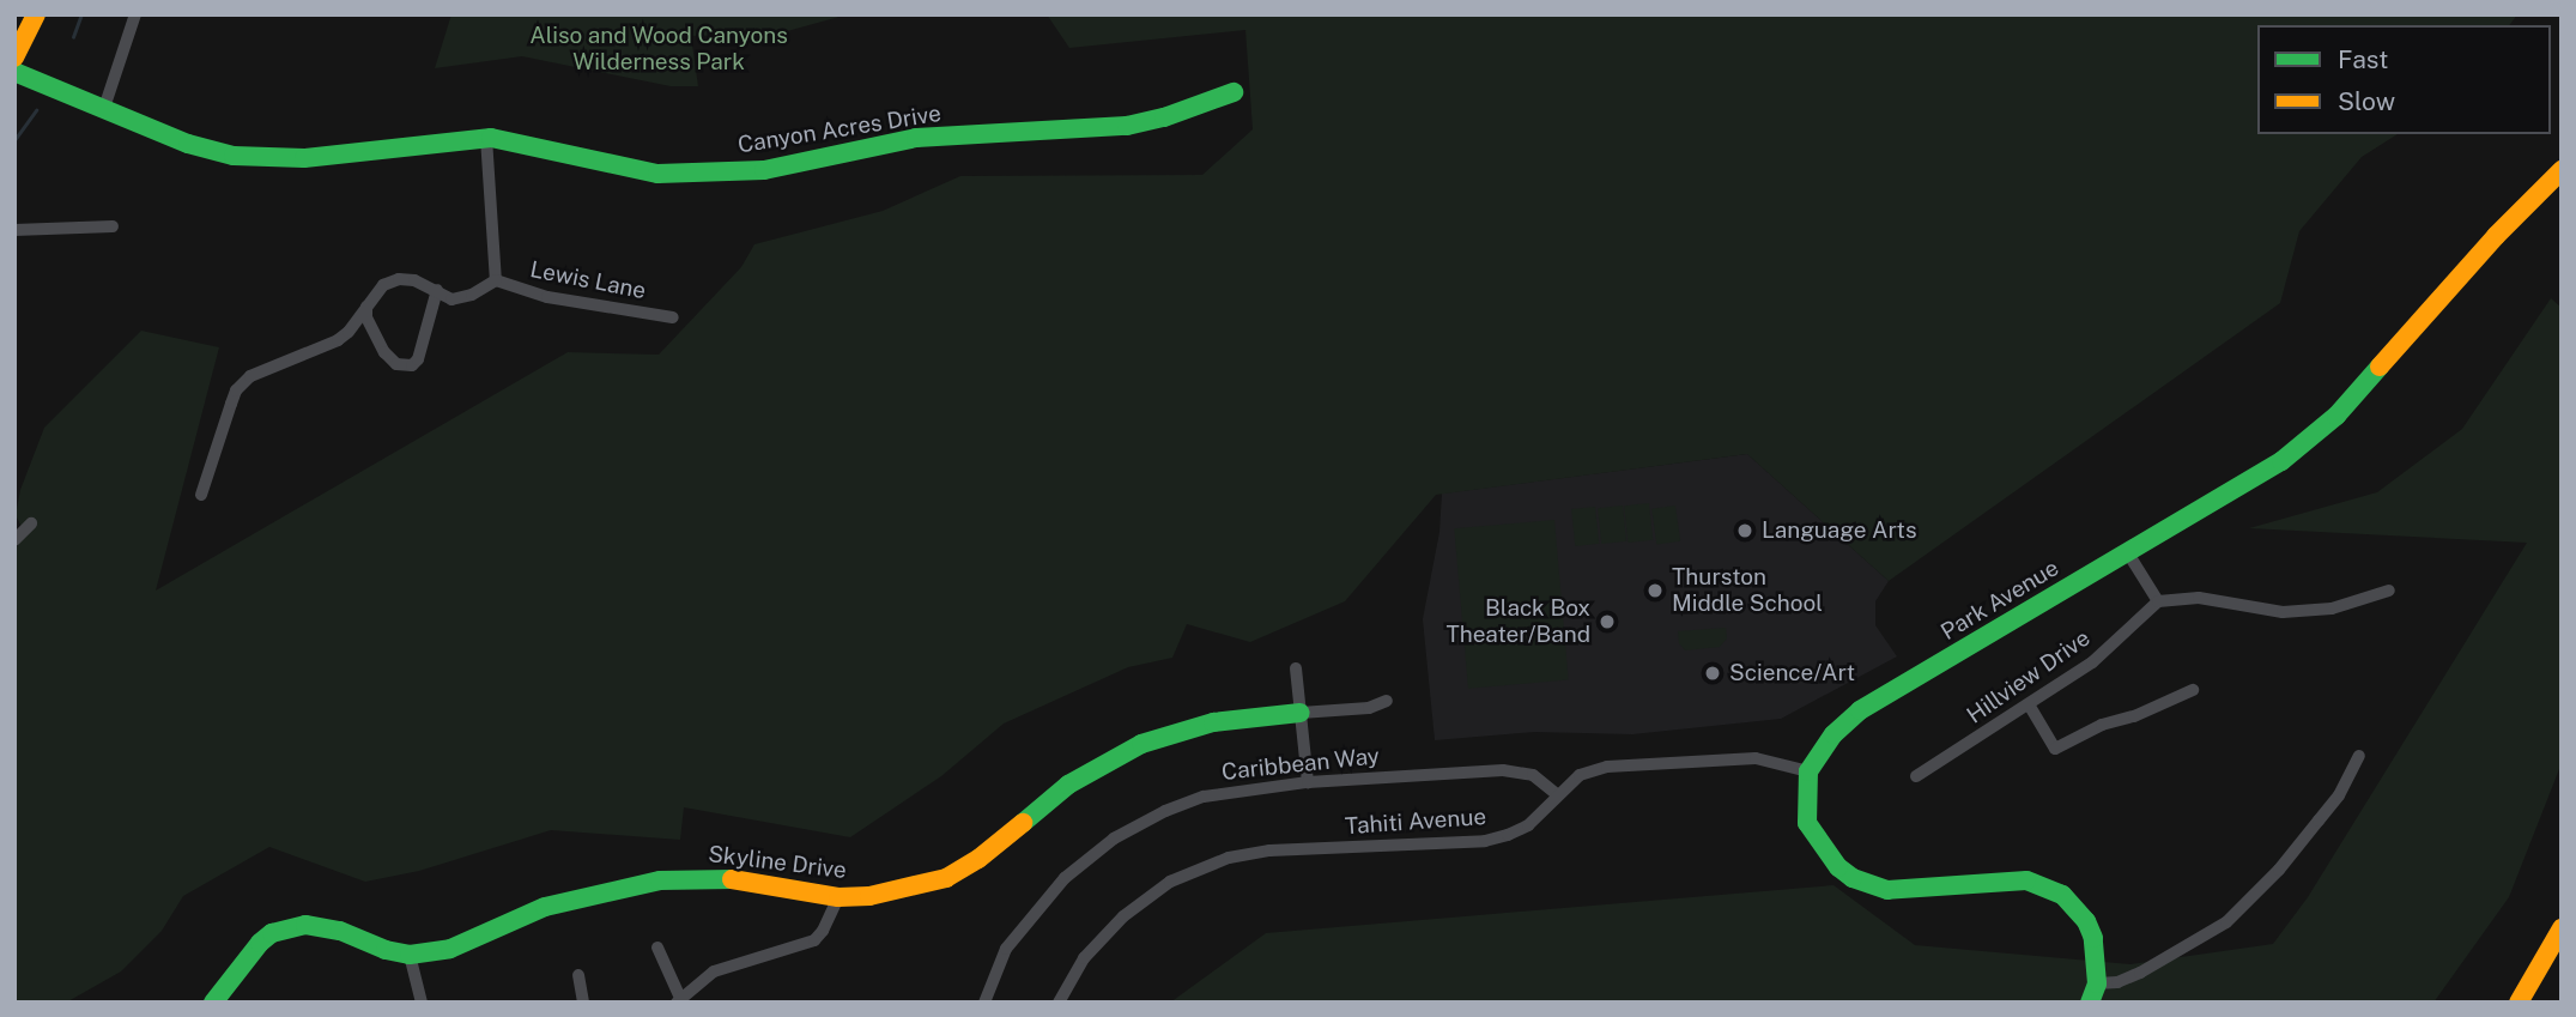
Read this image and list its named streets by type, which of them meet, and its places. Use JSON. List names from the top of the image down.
{
  "streets": {
    "street": [
      "Canyon Acres Drive",
      "Lewis Lane",
      "Park Avenue",
      "Hillview Drive",
      "Caribbean Way",
      "Tahiti Avenue",
      "Skyline Drive"
    ]
  },
  "crossings": [
    ["Park Avenue", "Tahiti Avenue"],
    ["Caribbean Way", "Tahiti Avenue"]
  ],
  "parks": ["Aliso and Wood Canyons Wilderness Park"],
  "places": [
    "Language Arts",
    "Thurston Middle School",
    "Black Box Theater/Band",
    "Science/Art"
  ],
  "legend": ["Fast", "Slow"]
}
